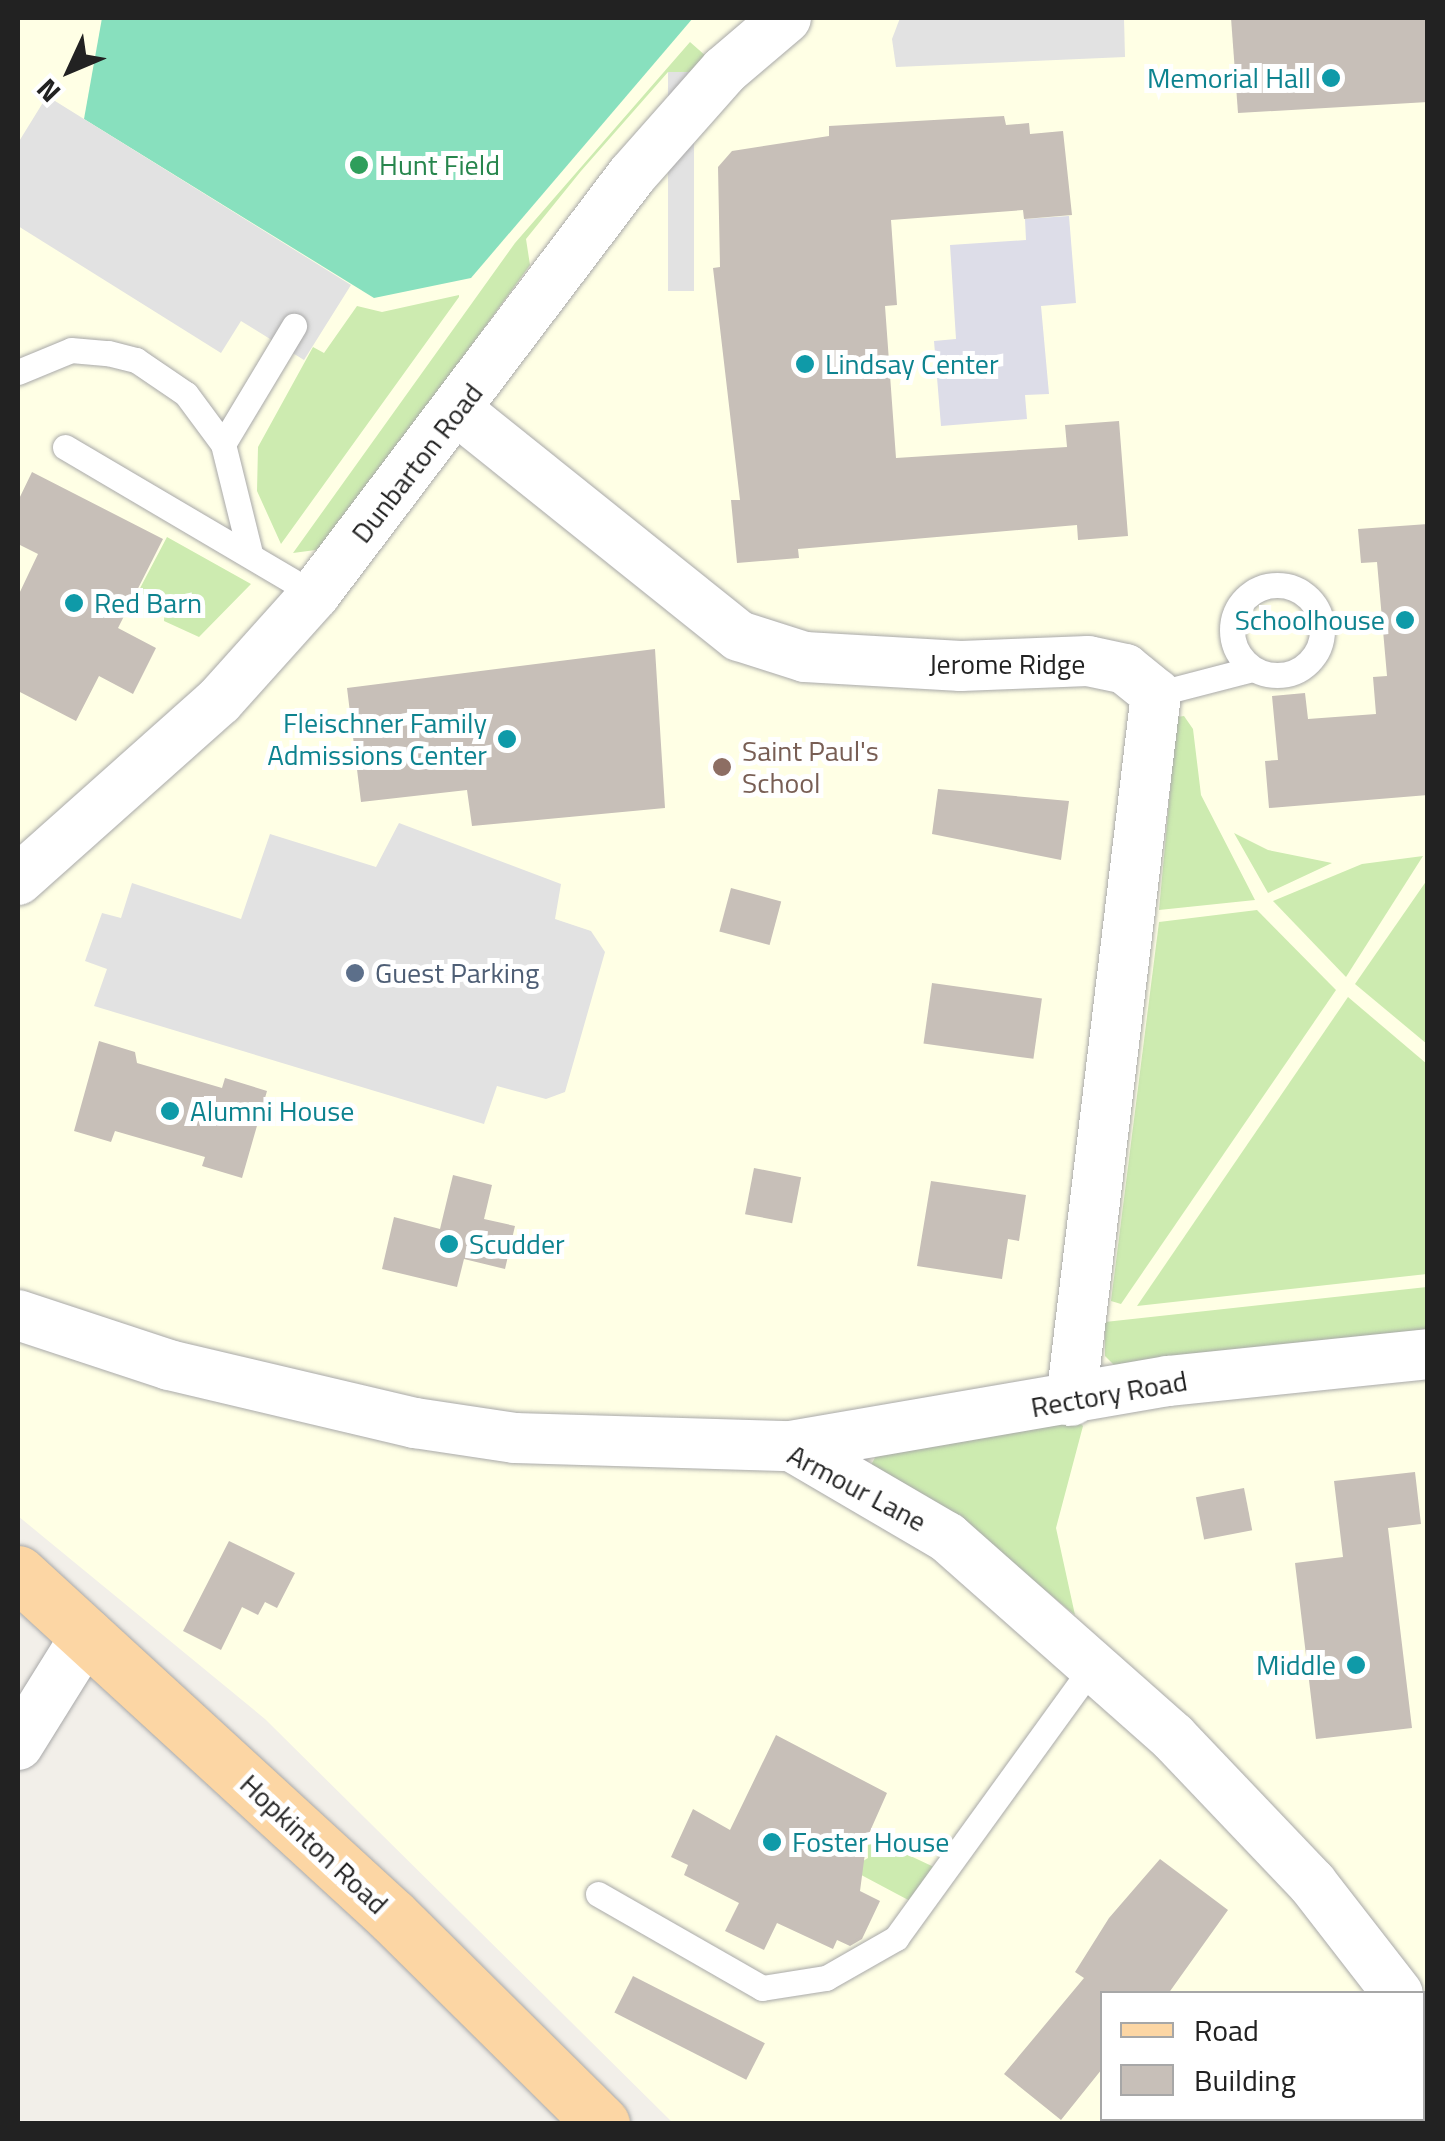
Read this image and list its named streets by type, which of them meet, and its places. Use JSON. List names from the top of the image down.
{
  "streets": {
    "main road": ["Hopkinton Road"],
    "street": [
      "Dunbarton Road",
      "Jerome Ridge",
      "Rectory Road",
      "Armour Lane"
    ]
  },
  "crossings": [
    ["Dunbarton Road", "Jerome Ridge"],
    ["Rectory Road", "Armour Lane"]
  ],
  "places": [
    "Memorial Hall",
    "Hunt Field",
    "Lindsay Center",
    "Red Barn",
    "Schoolhouse",
    "Fleischner Family Admissions Center",
    "Saint Paul's School",
    "Guest Parking",
    "Alumni House",
    "Scudder",
    "Middle",
    "Foster House"
  ],
  "legend": ["Road", "Building"],
  "north": "bottom left"
}
